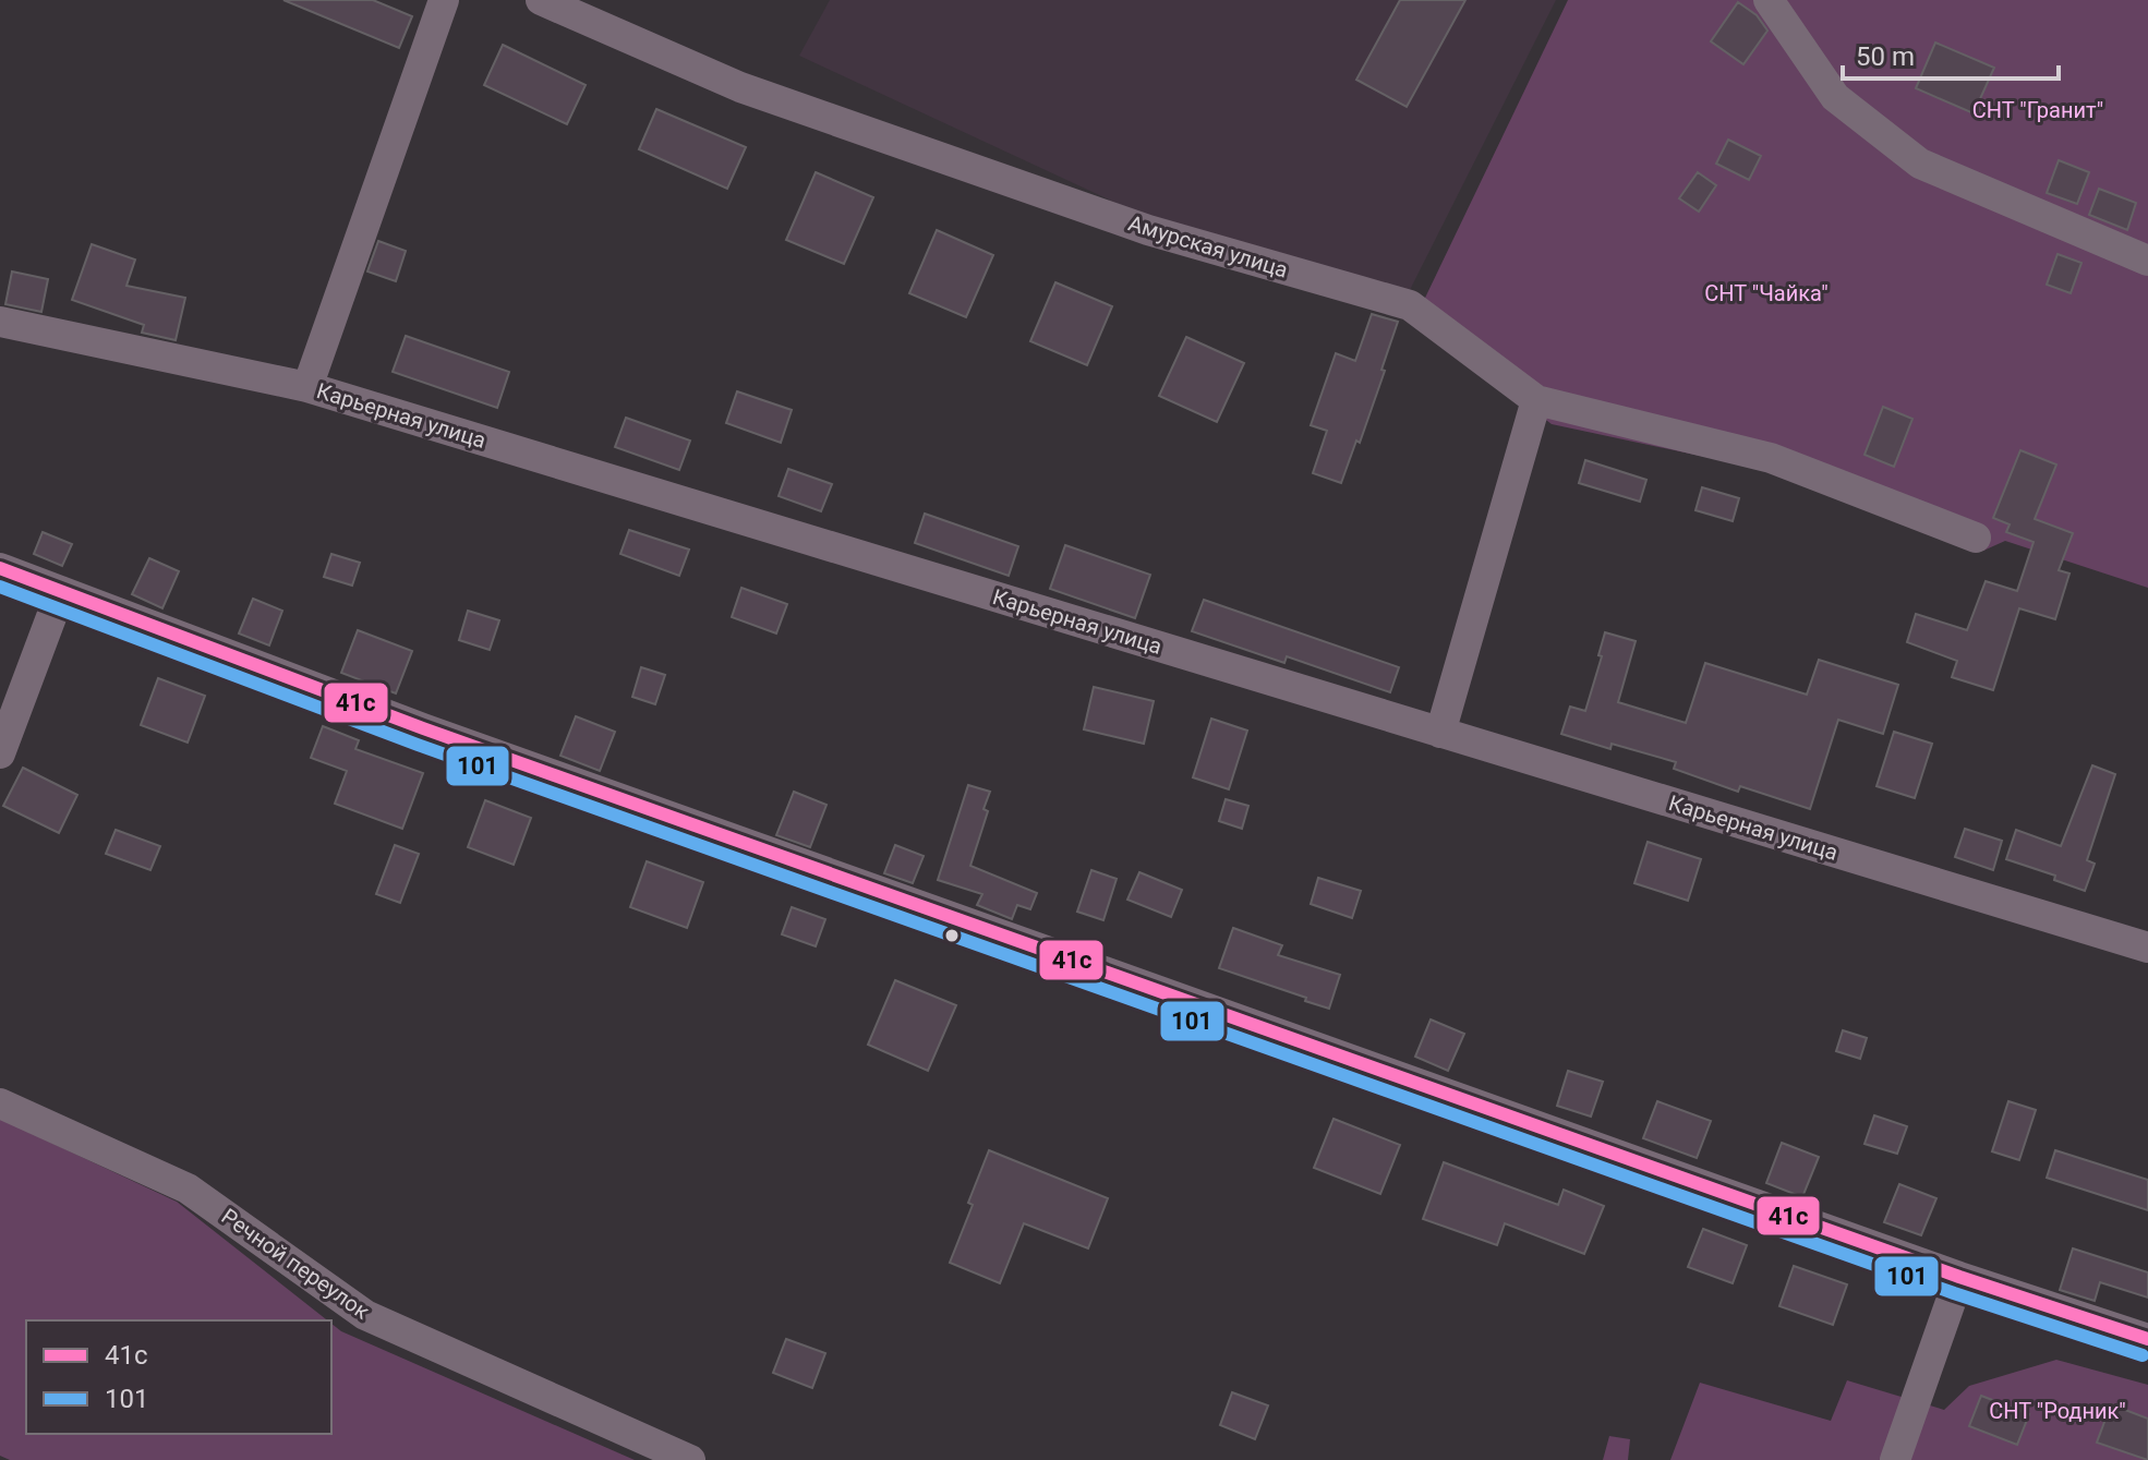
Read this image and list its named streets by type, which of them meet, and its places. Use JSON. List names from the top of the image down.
{
  "streets": {
    "street": ["Амурская улица", "Карьерная улица", "Речной переулок"]
  },
  "parks": ["СНТ \"Гранит\"", "СНТ \"Чайка\"", "СНТ \"Родник\""],
  "lines": ["transit line 41с", "transit line 101"],
  "legend": ["41с", "101"],
  "scale_bar": "50 m"
}
